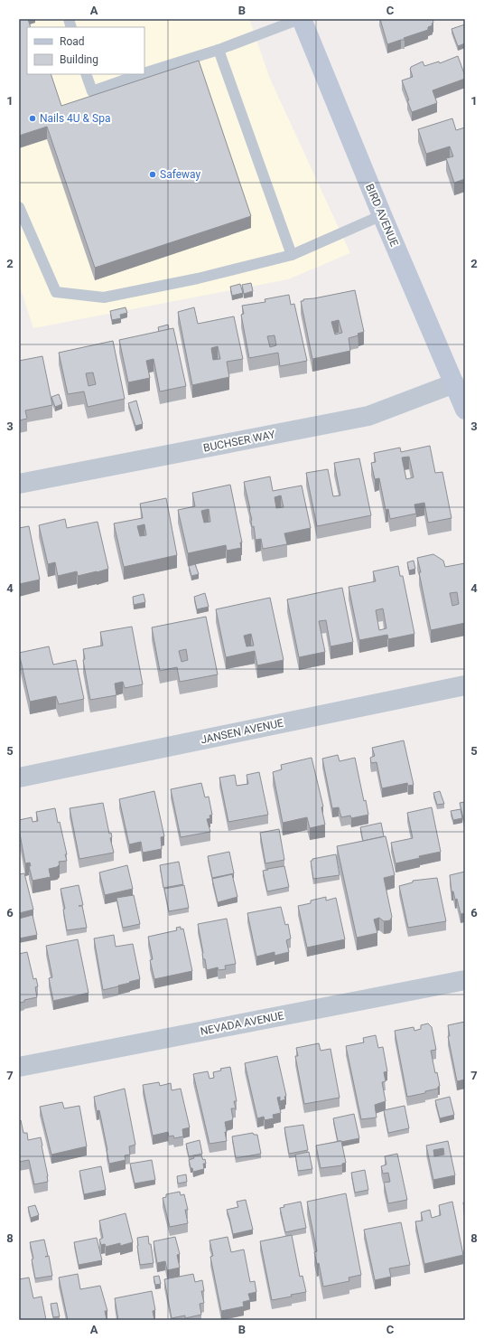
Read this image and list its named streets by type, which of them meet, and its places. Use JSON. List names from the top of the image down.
{
  "streets": {
    "main road": ["BIRD AVENUE"],
    "street": ["BUCHSER WAY", "JANSEN AVENUE", "NEVADA AVENUE"]
  },
  "crossings": [
    ["BIRD AVENUE", "BUCHSER WAY"]
  ],
  "places": ["Nails 4U & Spa", "Safeway"],
  "legend": ["Road", "Building"],
  "grid": {
    "columns": ["A", "B", "C"],
    "rows": [
      "1",
      "2",
      "3",
      "4",
      "5",
      "6",
      "7",
      "8"
    ]
  }
}
